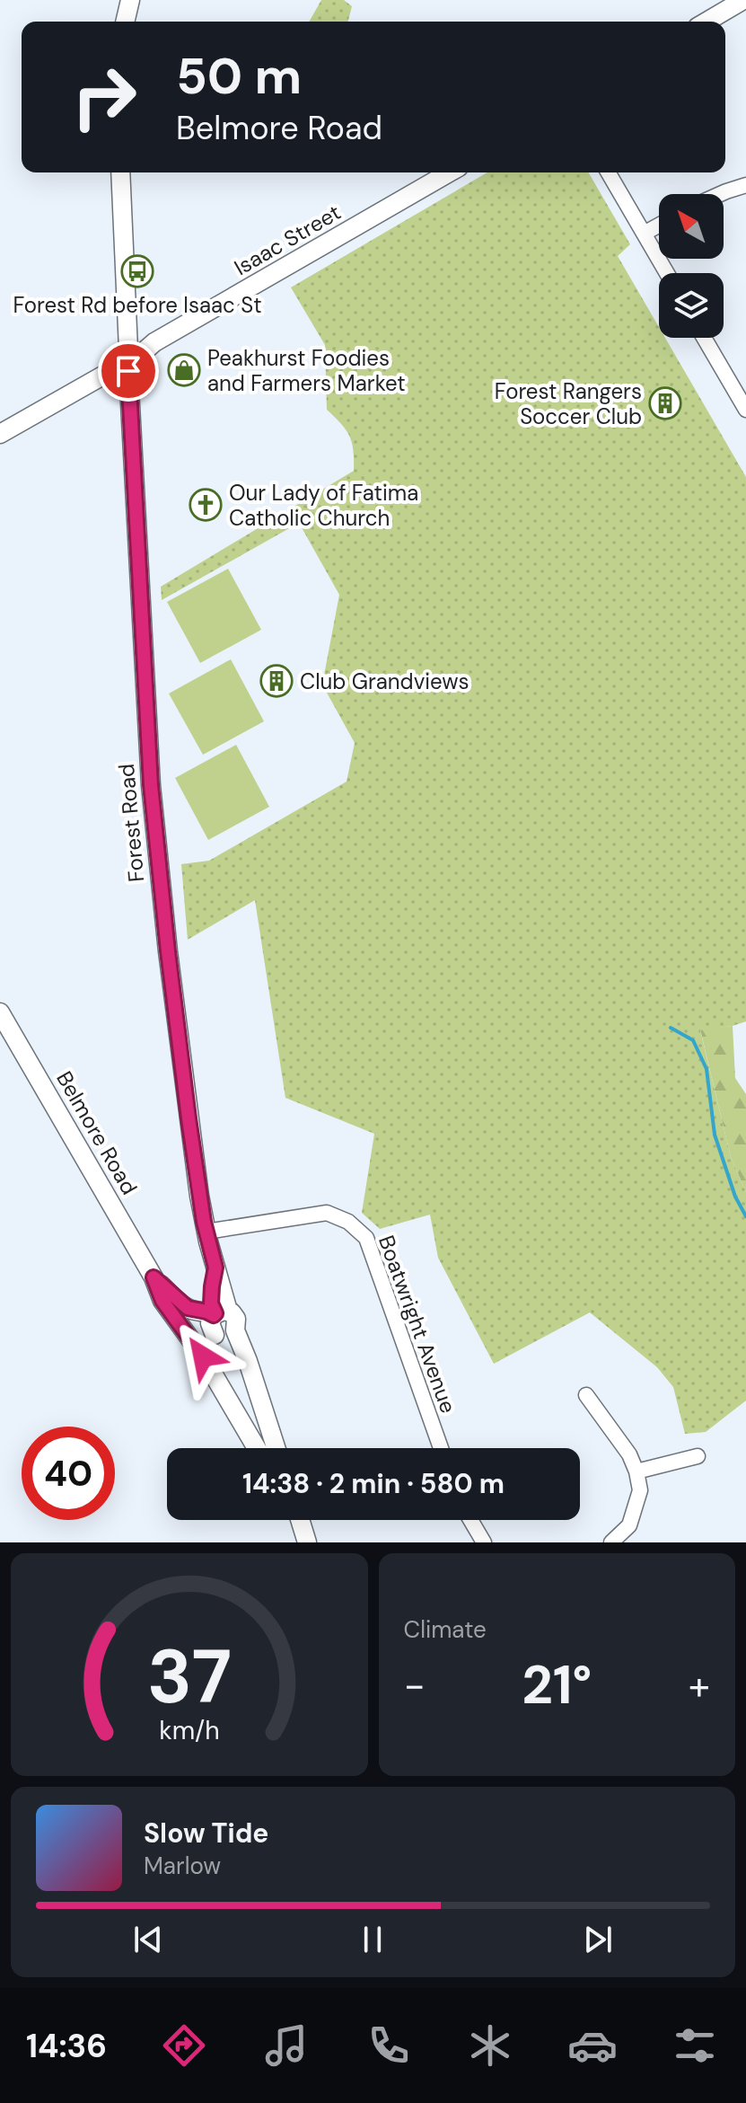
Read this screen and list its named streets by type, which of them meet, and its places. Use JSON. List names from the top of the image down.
{
  "streets": {
    "street": [
      "Isaac Street",
      "Forest Road",
      "Belmore Road",
      "Boatwright Avenue"
    ]
  },
  "crossings": [
    ["Isaac Street", "Forest Road"],
    ["Forest Road", "Belmore Road"],
    ["Forest Road", "Boatwright Avenue"]
  ],
  "places": {
    "bus stop": ["Forest Rd before Isaac St"],
    "shop": ["Peakhurst Foodies and Farmers Market"],
    "building": ["Forest Rangers Soccer Club", "Club Grandviews"],
    "church": ["Our Lady of Fatima Catholic Church"]
  },
  "north": "top left",
  "page": {
    "turn": ["50 m", "Belmore Road"],
    "limit": "40",
    "trip": "14:38 · 2 min · 580 m",
    "tile": "Climate",
    "heat": ["−", "21°", "+"],
    "song": ["Slow Tide", "Marlow"],
    "tabs": "14:36",
    "gauge": ["37", "km/h"]
  }
}
